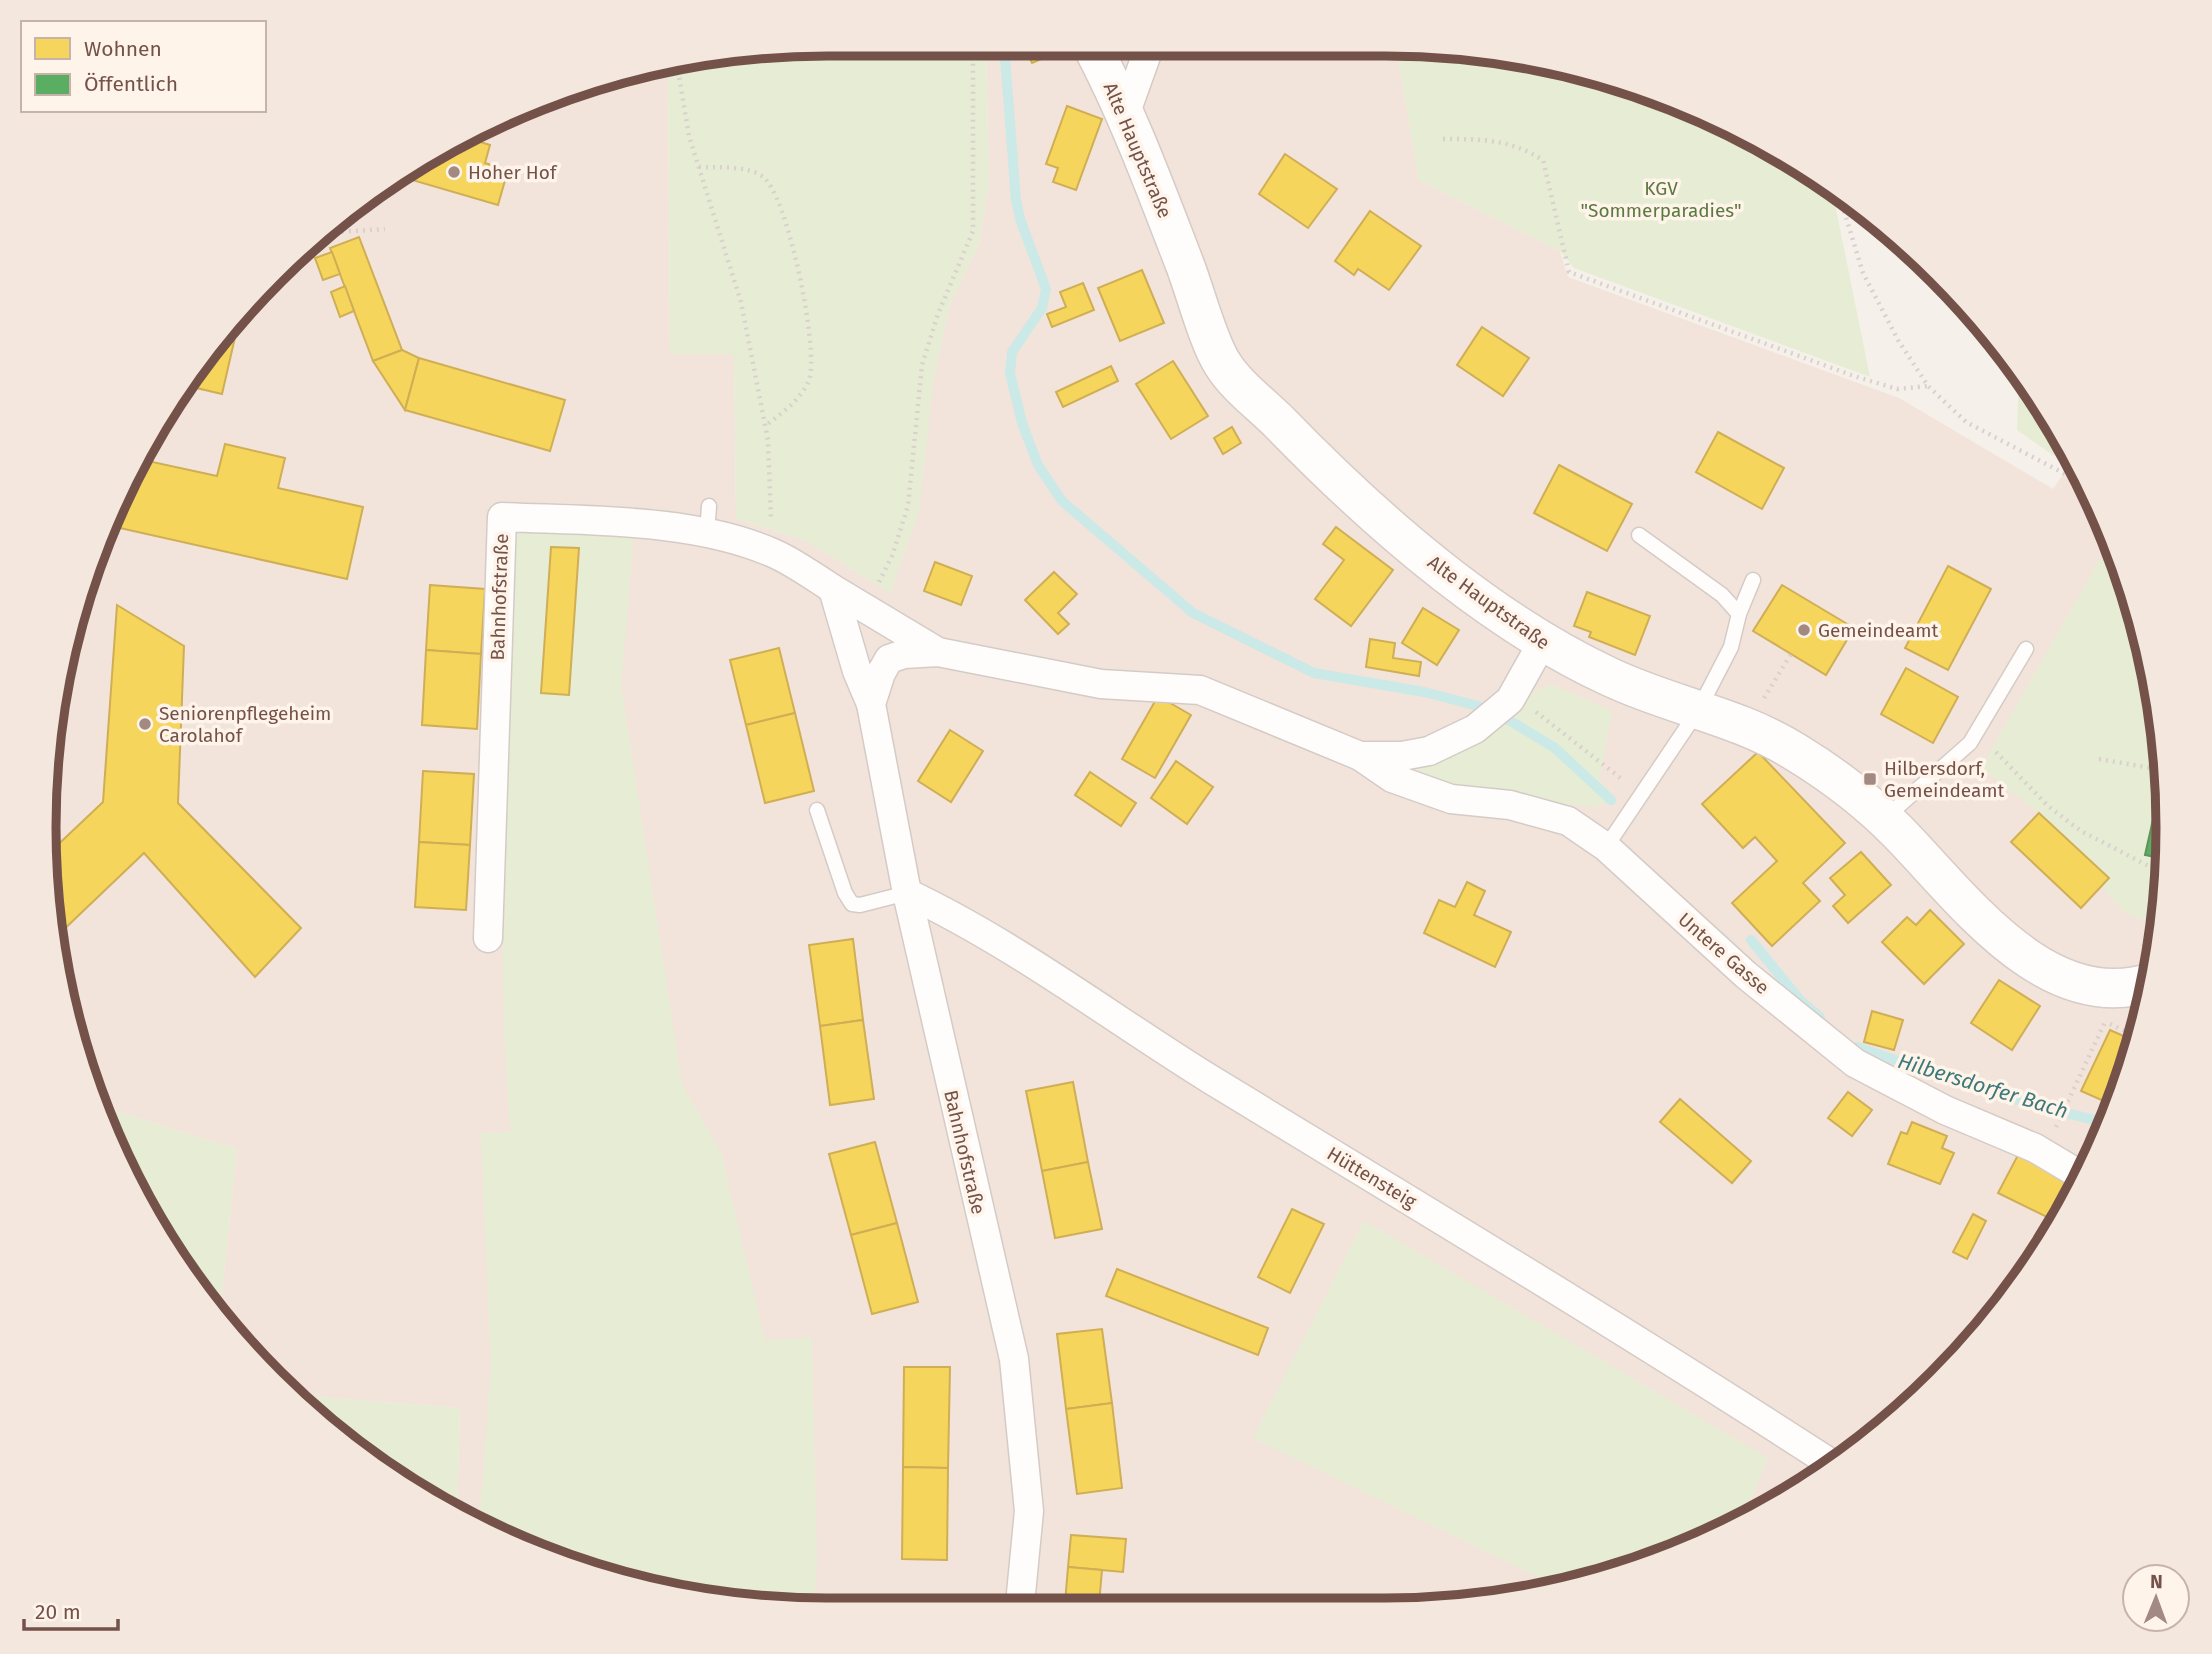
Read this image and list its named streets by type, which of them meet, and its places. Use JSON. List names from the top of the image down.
{
  "streets": {
    "main road": ["Alte Hauptstraße"],
    "street": ["Bahnhofstraße", "Untere Gasse", "Hüttensteig"]
  },
  "crossings": [
    ["Alte Hauptstraße", "Bahnhofstraße"],
    ["Bahnhofstraße", "Untere Gasse"],
    ["Bahnhofstraße", "Hüttensteig"]
  ],
  "water": ["Hilbersdorfer Bach"],
  "parks": ["KGV \"Sommerparadies\""],
  "places": {
    "other": ["Hoher Hof", "Gemeindeamt", "Seniorenpflegeheim Carolahof"],
    "transit": ["Hilbersdorf, Gemeindeamt"]
  },
  "legend": ["Wohnen", "Öffentlich"],
  "scale_bar": "20 m",
  "north": "top"
}
